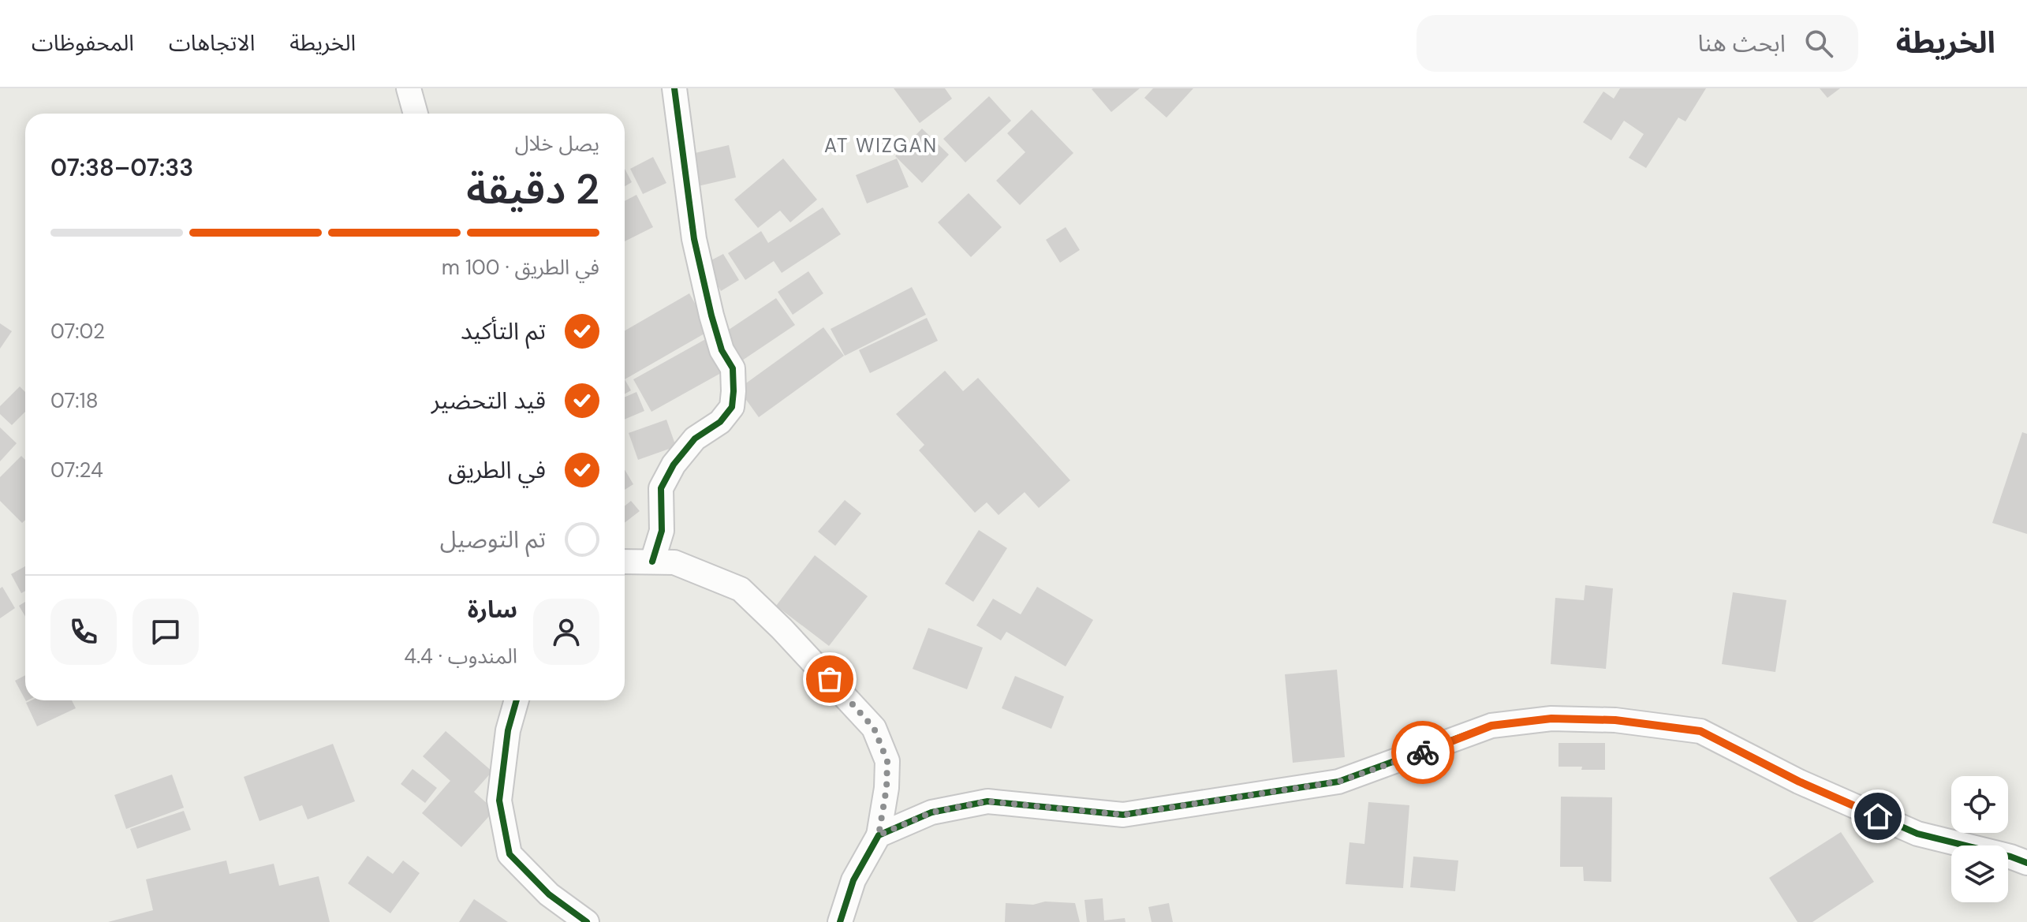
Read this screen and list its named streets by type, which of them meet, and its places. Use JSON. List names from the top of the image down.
{
  "districts": ["AT WIZGAN"],
  "page": {
    "header": "الخريطة",
    "search": "ابحث هنا",
    "nav": ["الخريطة", "الاتجاهات", "المحفوظات"],
    "heading": ["2 دقيقة", "يصل خلال", "07:33–07:38"],
    "panel": ["سارة", "المندوب · 4.4"],
    "bar": "في الطريق · 100 m",
    "list": [
      ["تم التأكيد", "07:02"],
      ["قيد التحضير", "07:18"],
      ["في الطريق", "07:24"],
      "تم التوصيل"
    ]
  }
}
